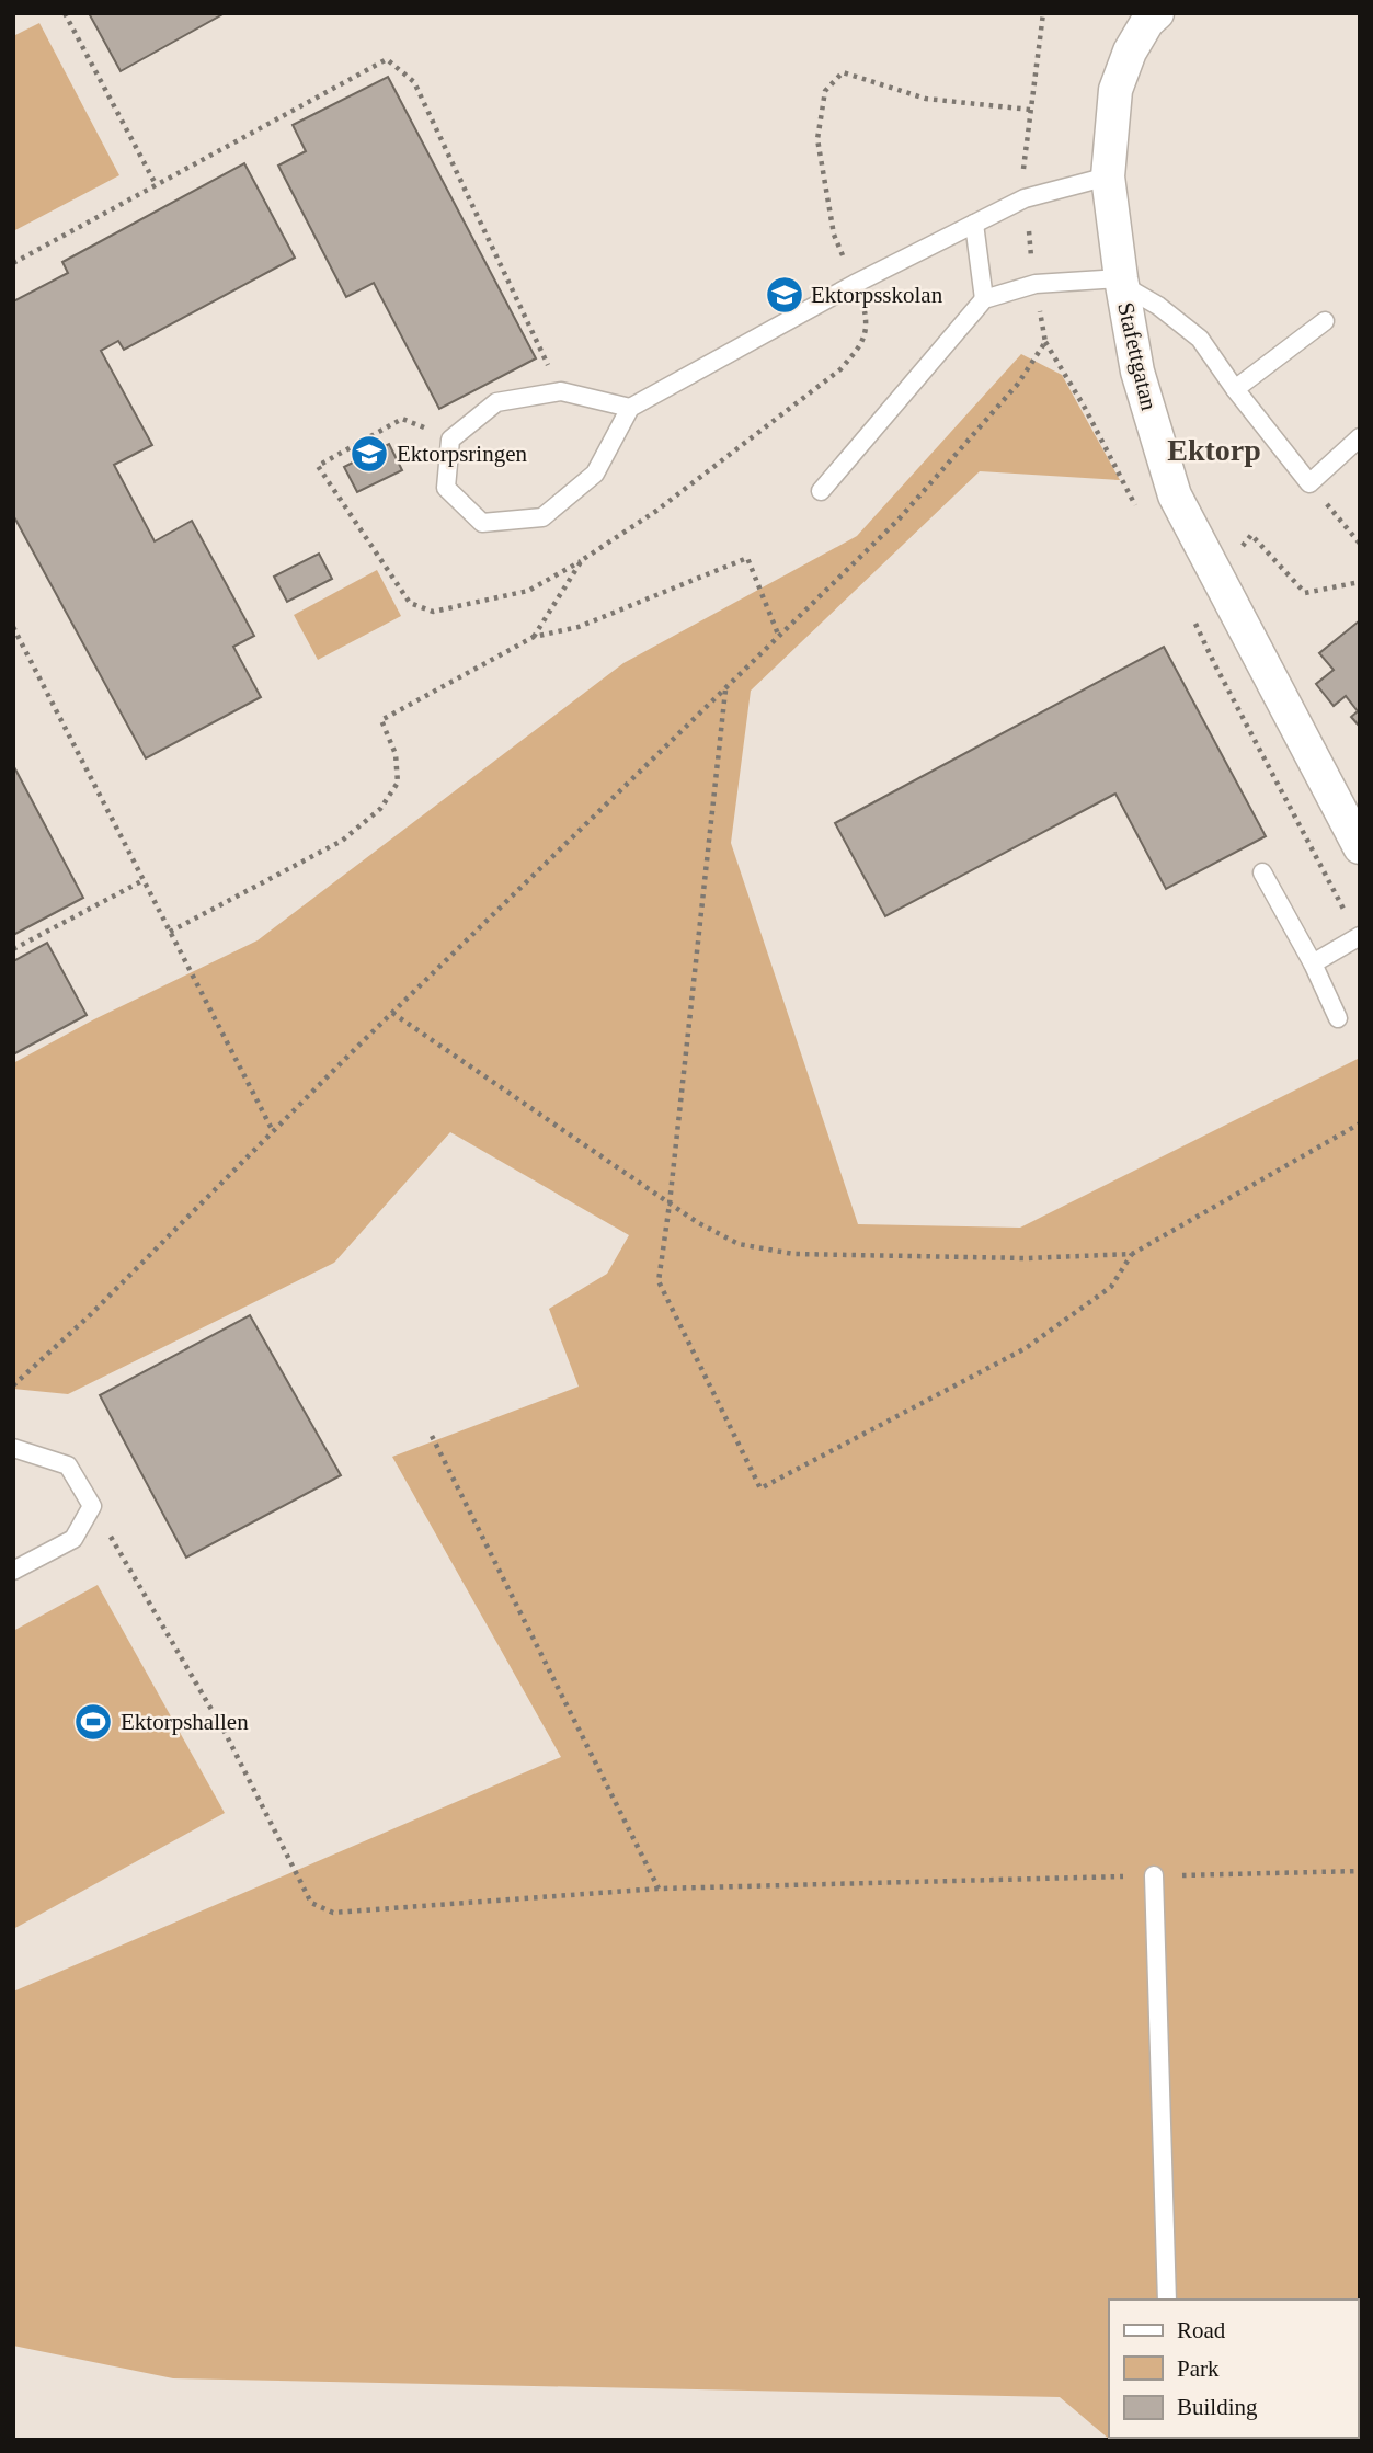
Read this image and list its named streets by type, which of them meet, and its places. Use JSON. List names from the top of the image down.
{
  "streets": {
    "street": ["Stafettgatan"]
  },
  "districts": ["Ektorp"],
  "places": {
    "school or university": ["Ektorpsskolan", "Ektorpsringen"],
    "sports": ["Ektorpshallen"]
  },
  "legend": ["Road", "Park", "Building"]
}
